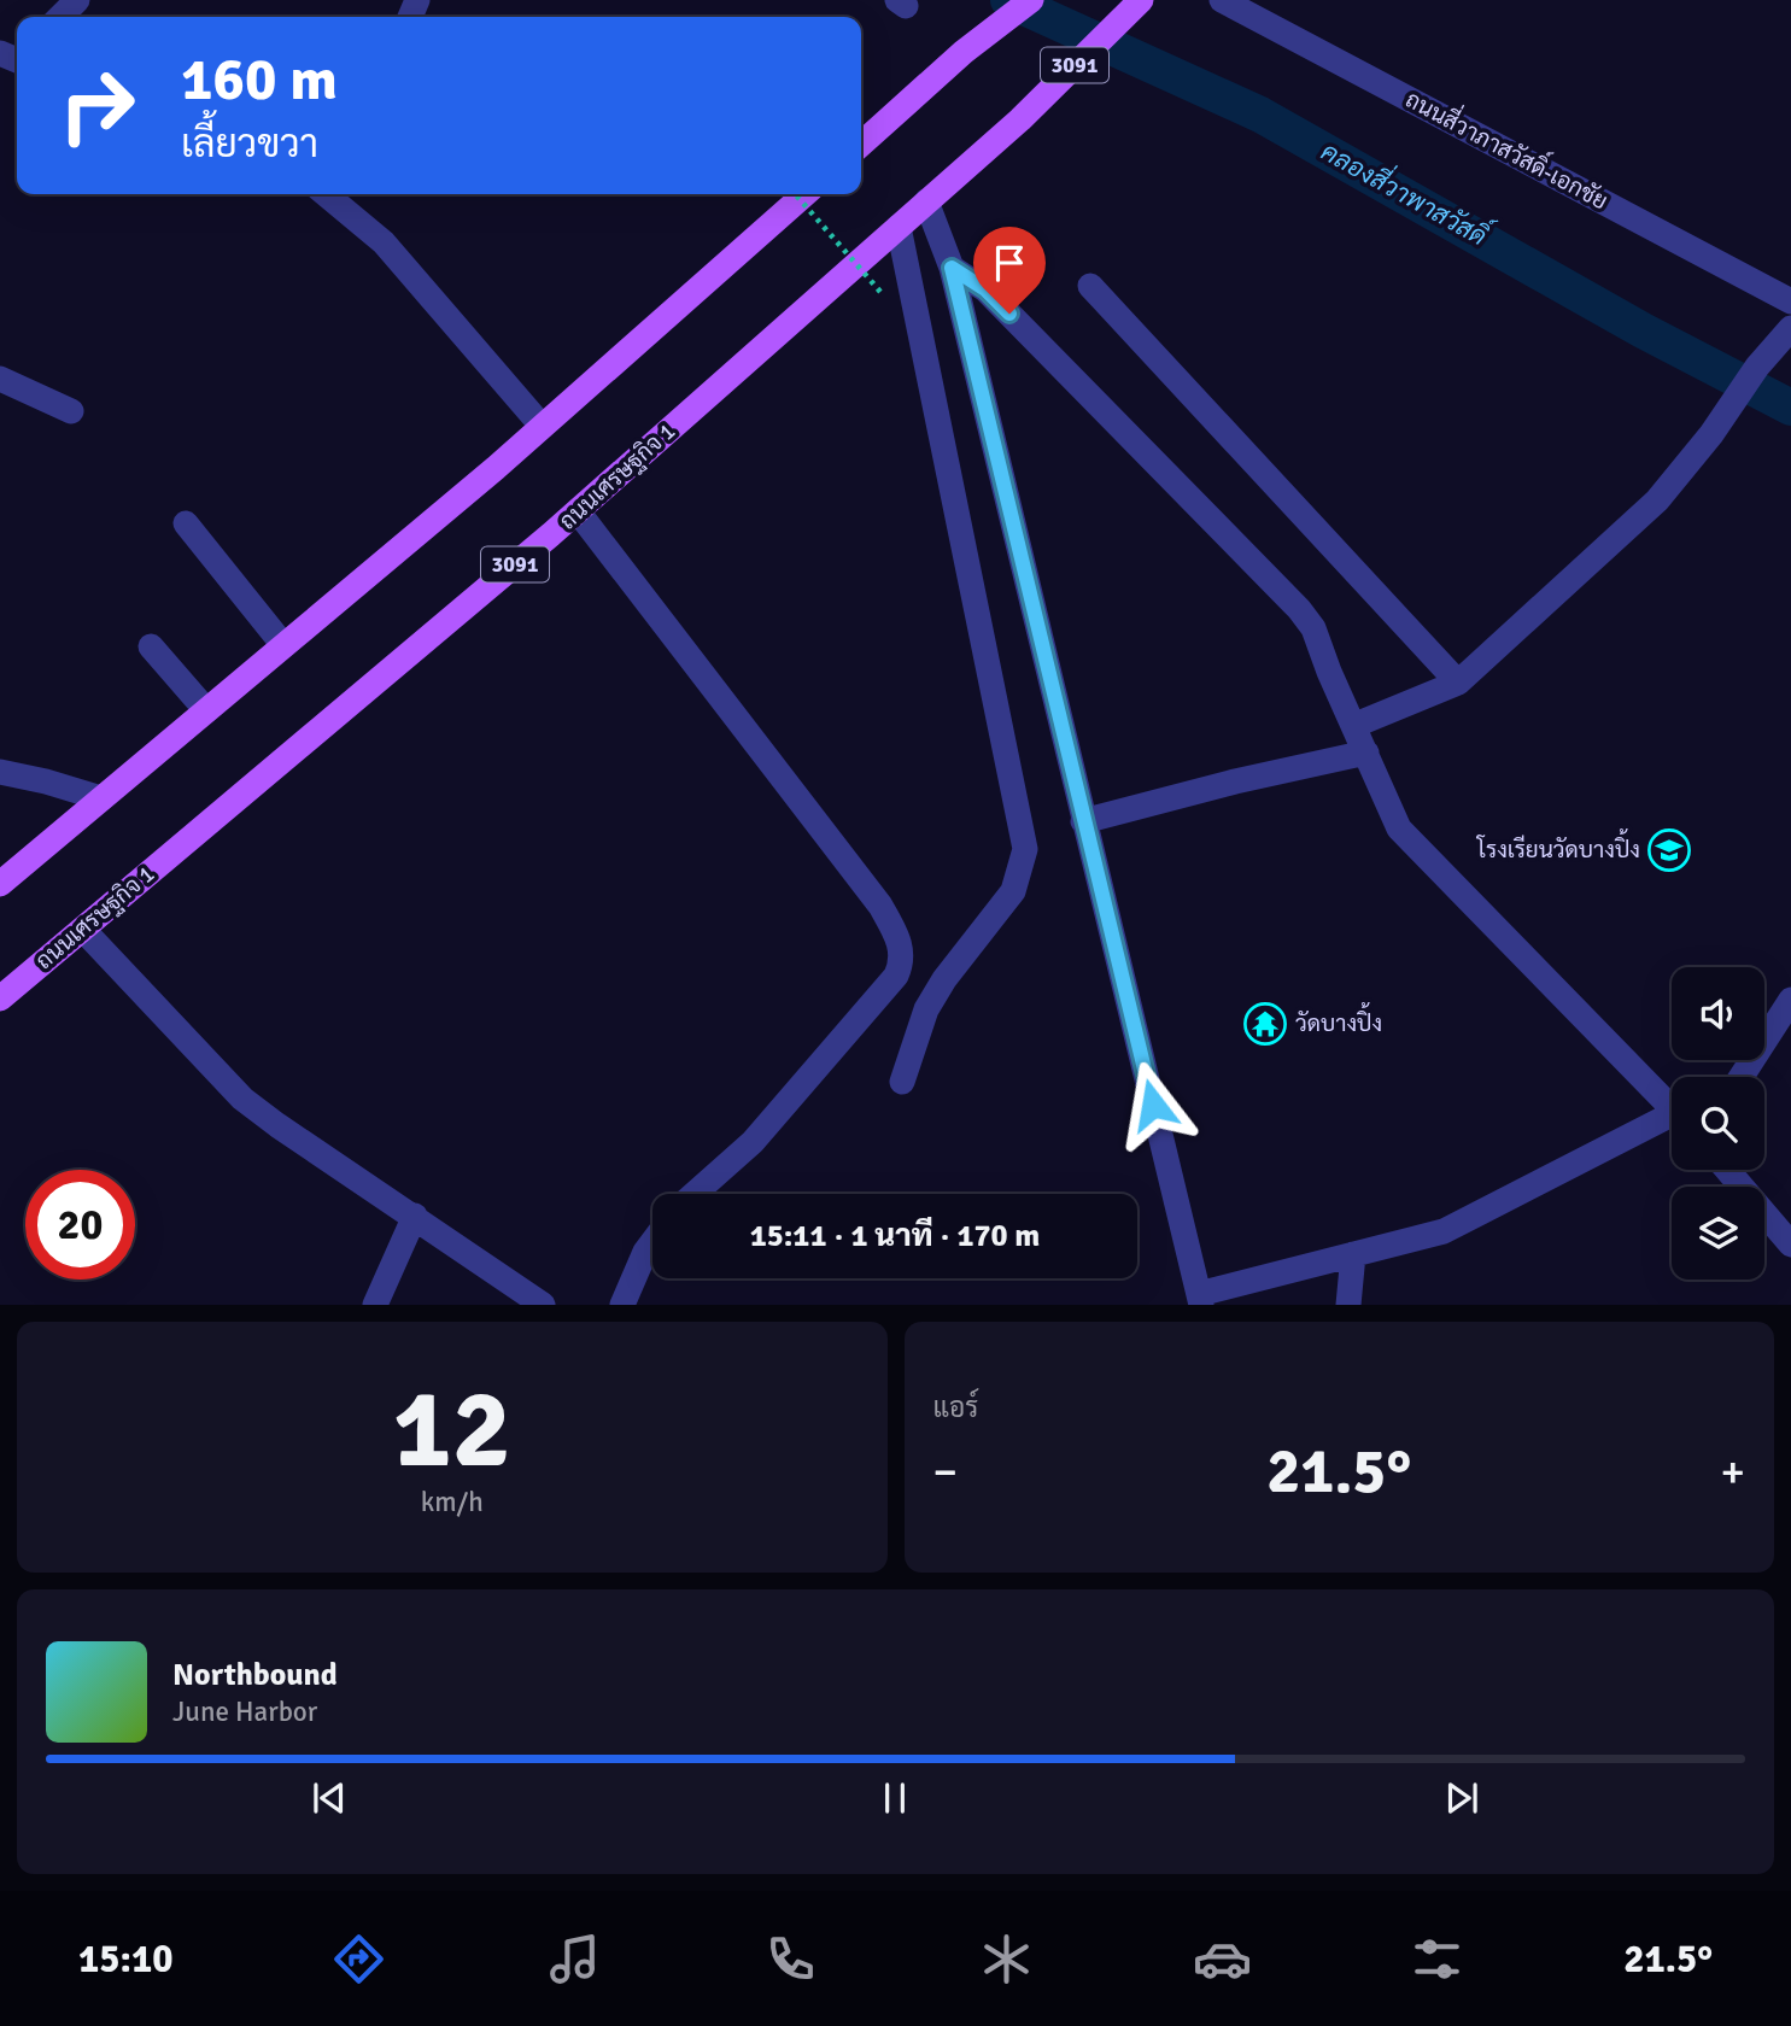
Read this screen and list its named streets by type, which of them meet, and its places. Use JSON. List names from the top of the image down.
{
  "streets": {
    "main road": ["3091", "ถนนเศรษฐกิจ 1"],
    "street": ["ถนนสี่วาภาสวัสดิ์-เอกชัย"]
  },
  "water": ["คลองสี่วาพาสวัสดิ์"],
  "places": {
    "school or university": ["โรงเรียนวัดบางปิ้ง"],
    "temple": ["วัดบางปิ้ง"]
  },
  "page": {
    "turn": ["160 m", "เลี้ยวขวา"],
    "limit": "20",
    "trip": "15:11 · 1 นาที · 170 m",
    "tile": [
      ["12", "km/h"],
      "แอร์"
    ],
    "heat": ["−", "21.5°", "+"],
    "song": ["Northbound", "June Harbor"],
    "tabs": ["15:10", "21.5°"]
  }
}
